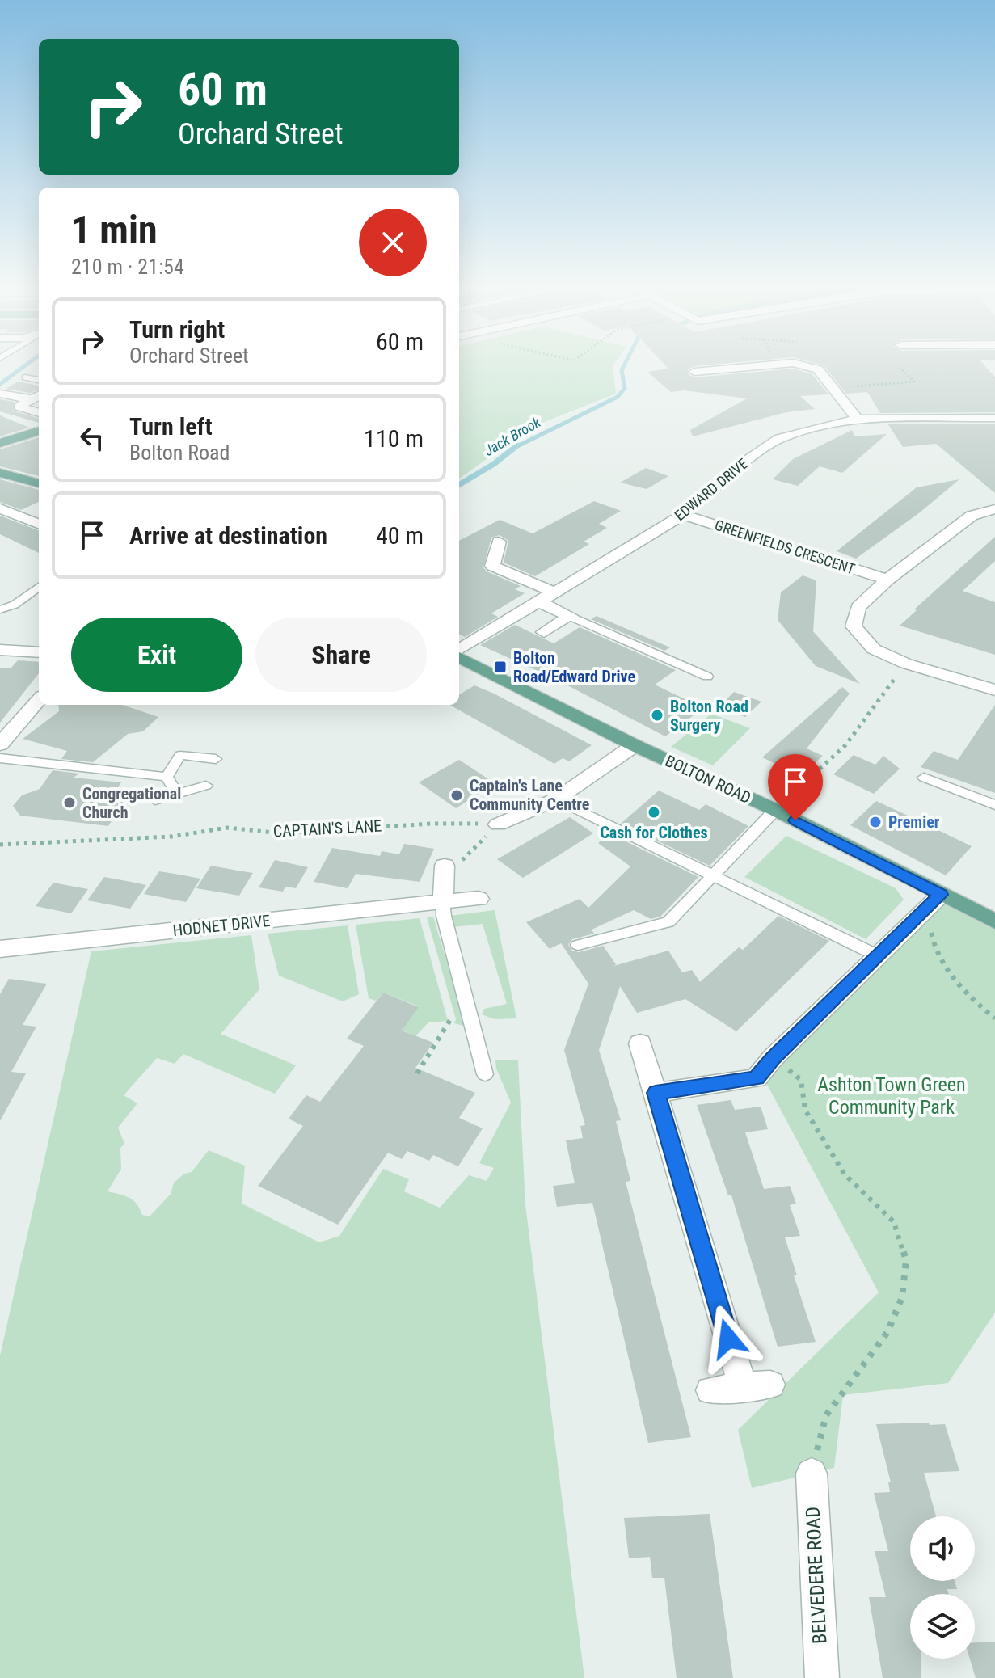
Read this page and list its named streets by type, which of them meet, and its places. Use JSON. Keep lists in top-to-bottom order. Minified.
{"streets":{"main road":["BOLTON ROAD"],"street":["EDWARD DRIVE","GREENFIELDS CRESCENT","HODNET DRIVE","BELVEDERE ROAD"],"path":["CAPTAIN'S LANE"]},"crossings":[["EDWARD DRIVE","GREENFIELDS CRESCENT"]],"water":["Jack Brook"],"parks":["Ashton Town Green Community Park"],"places":{"transit":["Bolton Road/Edward Drive"],"other":["Bolton Road Surgery","Captain's Lane Community Centre","Congregational Church","Cash for Clothes","Premier"]},"page":{"turn":["60 m","Orchard Street"],"heading":["1 min","210 m · 21:54"],"list":[{"name":"Turn right","note":"Orchard Street","value":"60 m"},{"name":"Turn left","note":"Bolton Road","value":"110 m"},{"name":"Arrive at destination","value":"40 m"}],"buttons":["Exit","Share"]}}
